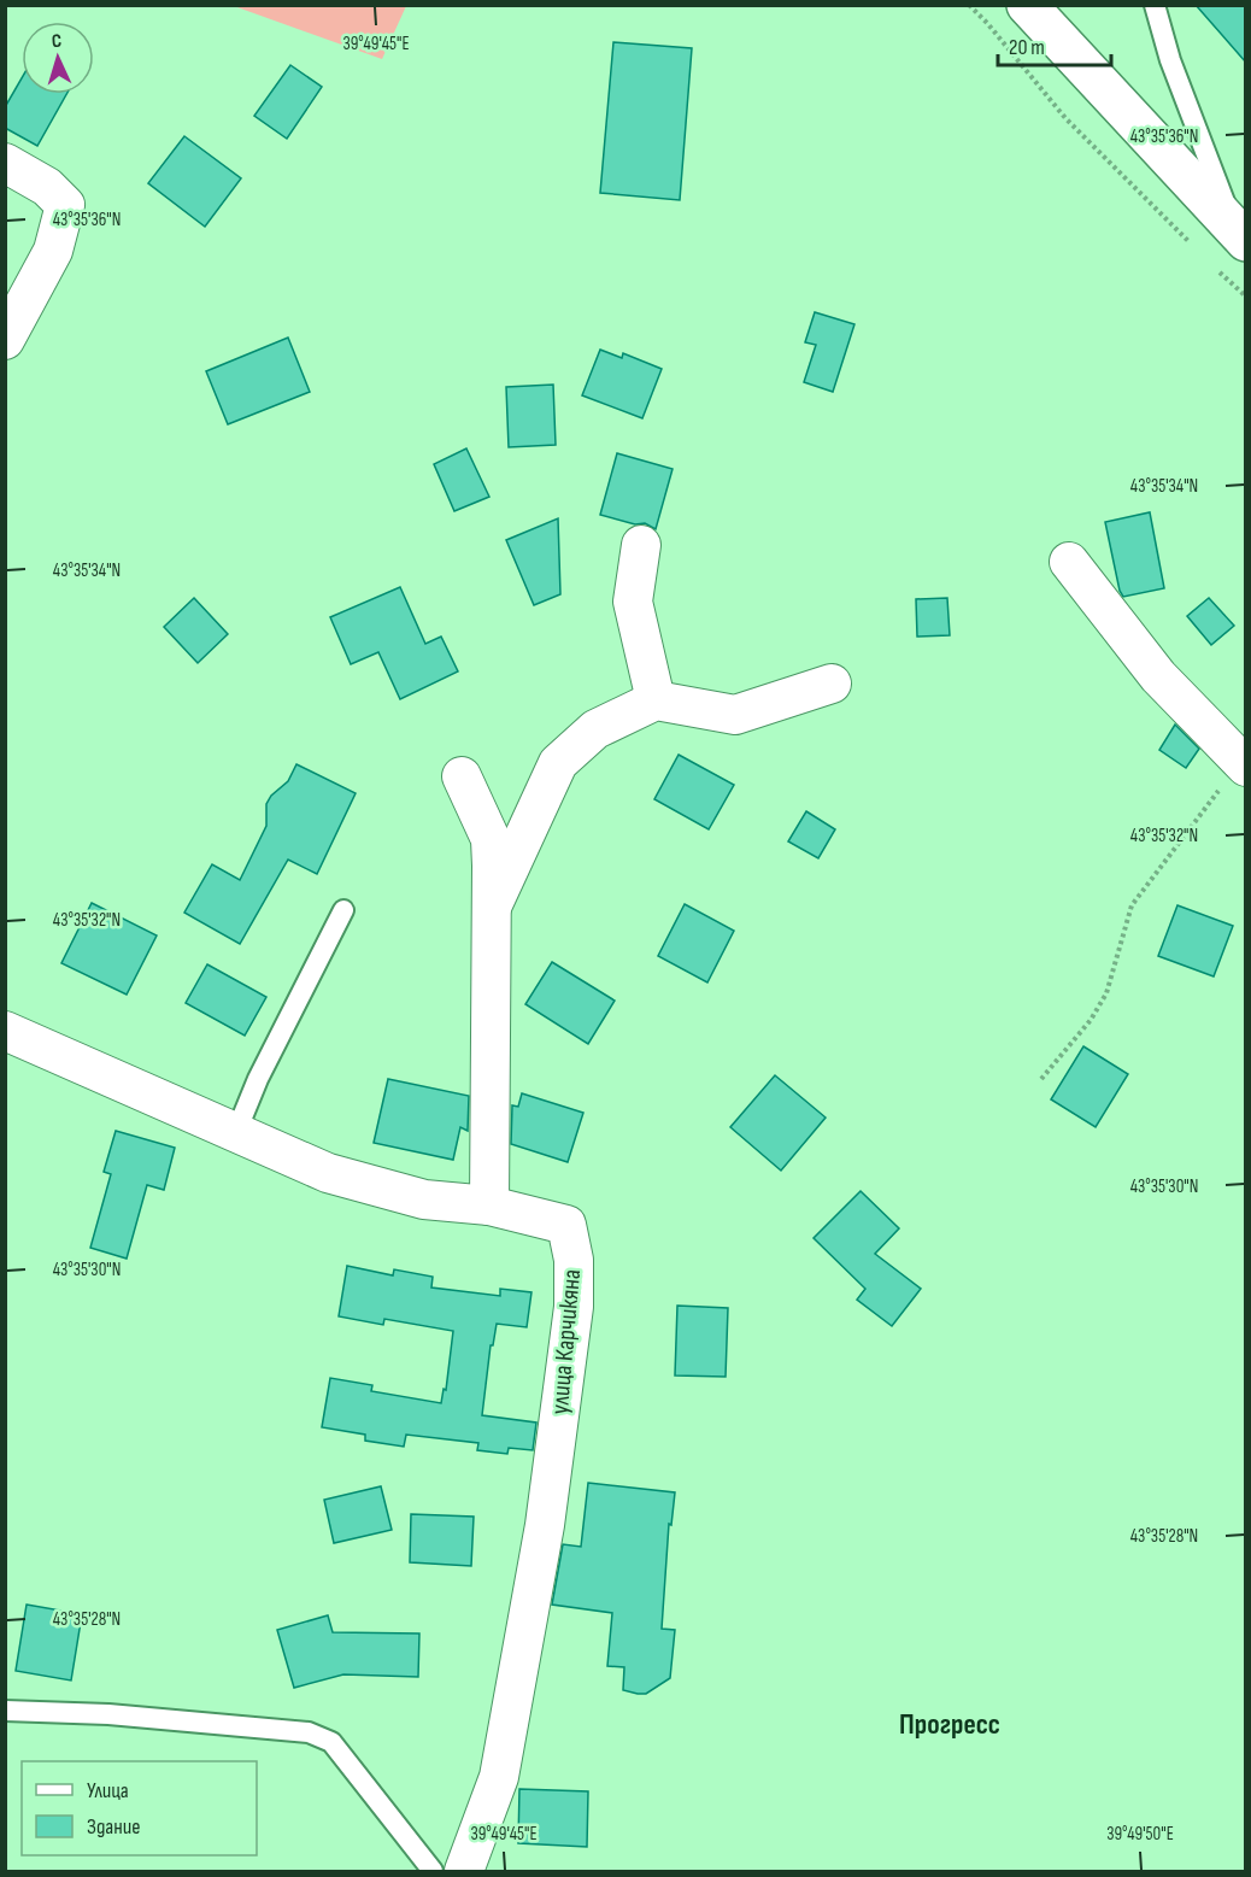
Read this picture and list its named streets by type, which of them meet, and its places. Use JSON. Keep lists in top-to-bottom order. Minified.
{"streets":{"street":["улица Карчикяна"]},"districts":["Прогресс"],"legend":["Улица","Здание"],"scale_bar":"20 m","north":"top","coordinates":["39°49'45\"E","43°35'36\"N","43°35'34\"N","43°35'32\"N","43°35'30\"N","43°35'28\"N","39°49'50\"E"]}
